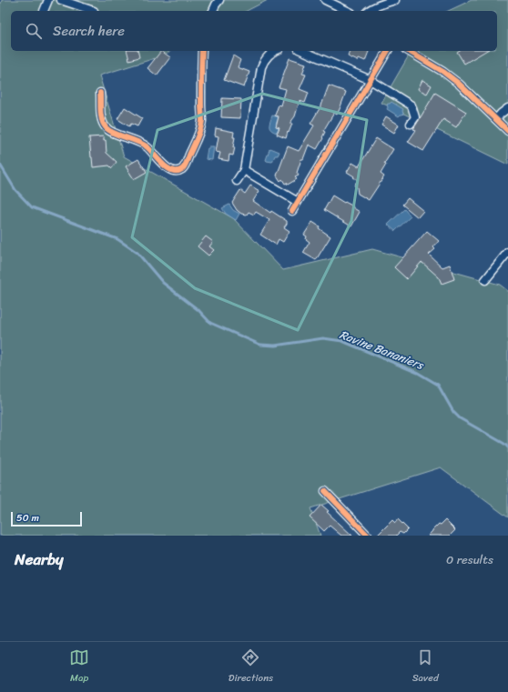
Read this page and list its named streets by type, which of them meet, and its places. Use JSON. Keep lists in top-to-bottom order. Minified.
{"water":["Ravine Bananiers"],"scale_bar":"50 m","page":{"search":"Search here","scale":"50 m","heading":["Nearby","0 results"],"nav":["Map","Directions","Saved"]}}
